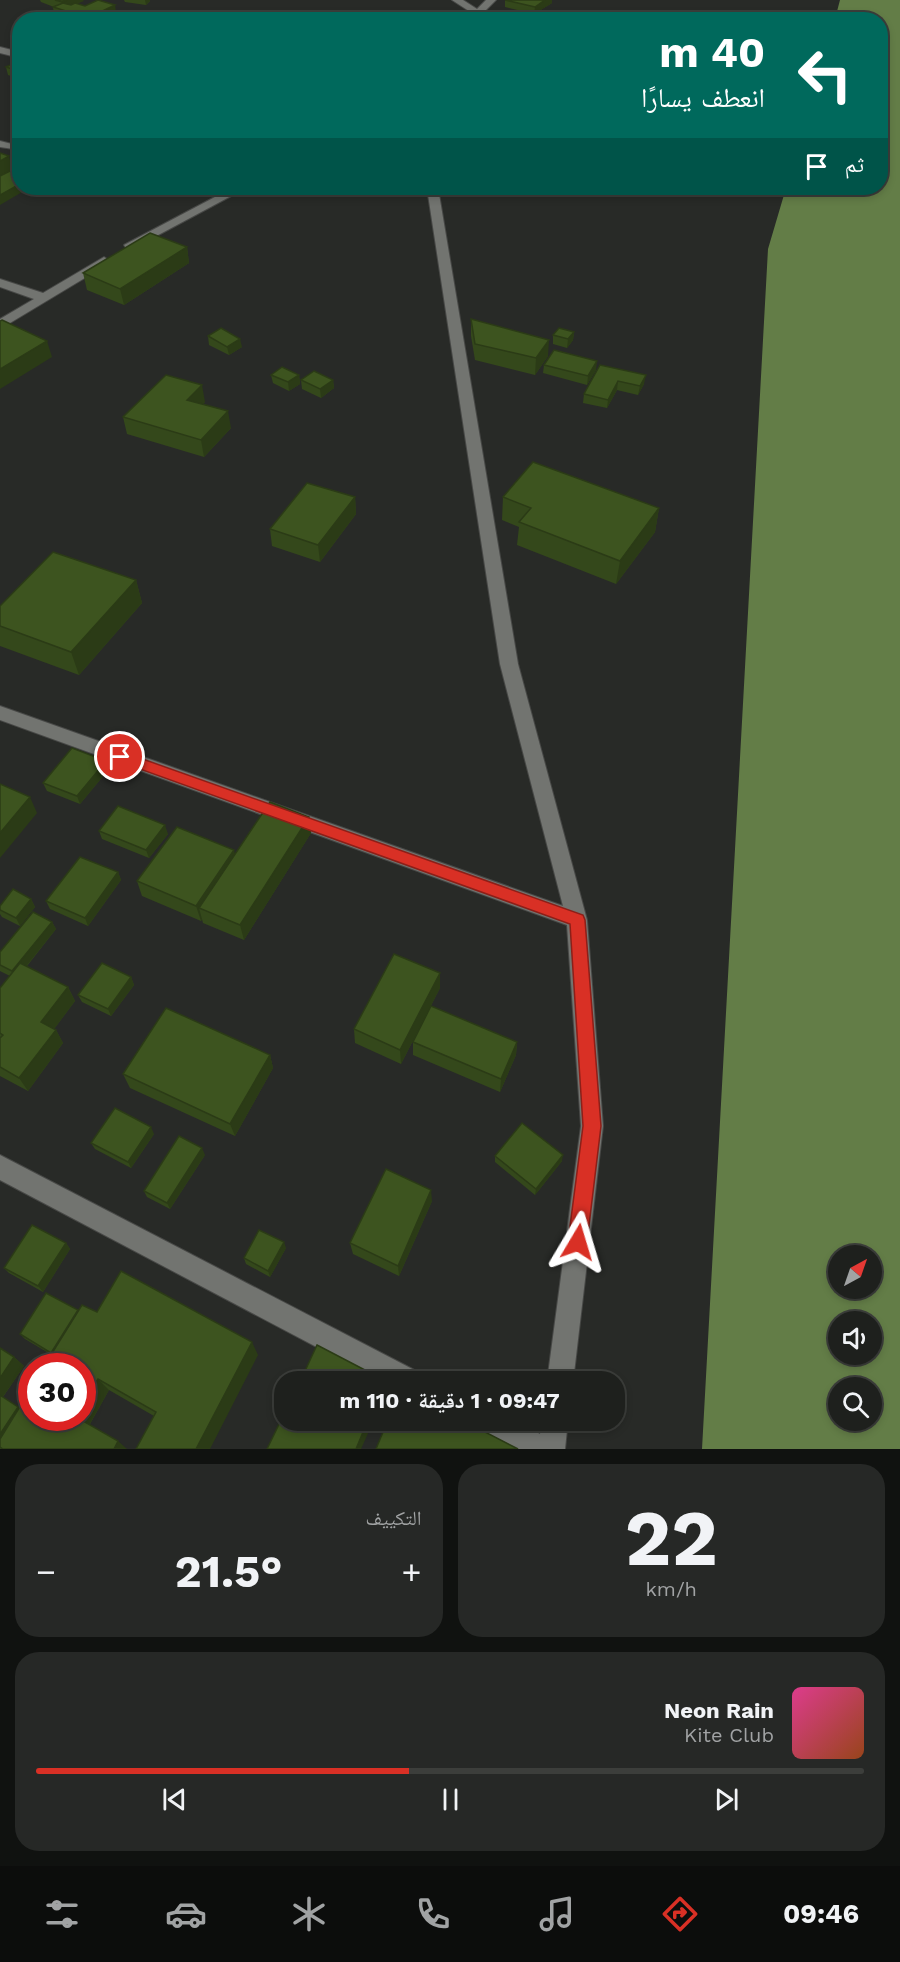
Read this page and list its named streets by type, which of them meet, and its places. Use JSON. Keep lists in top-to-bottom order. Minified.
{"north":"top right","page":{"turn":["40 m","انعطف يسارًا"],"then":"ثم","limit":"30","trip":"09:47 · 1 دقيقة · 110 m","tile":[["22","km/h"],"التكييف"],"heat":["−","21.5°","+"],"song":["Neon Rain","Kite Club"],"tabs":"09:46"}}
